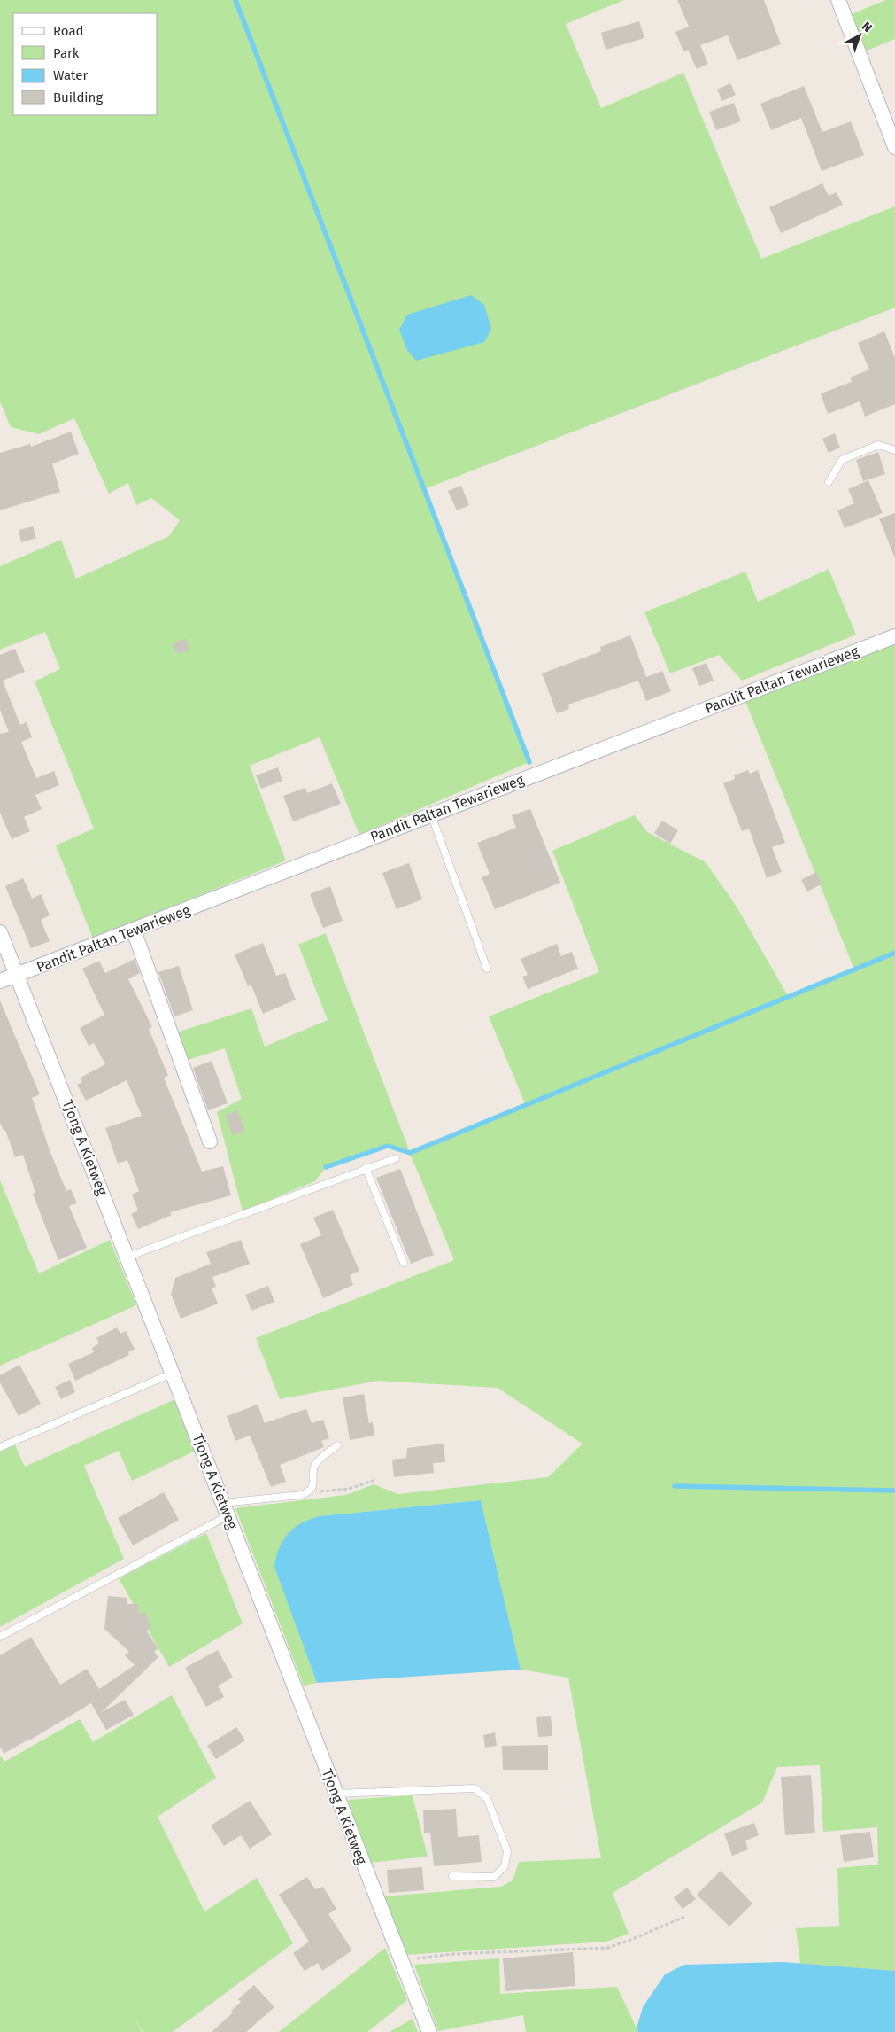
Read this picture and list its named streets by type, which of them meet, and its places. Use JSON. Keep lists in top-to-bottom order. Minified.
{"streets":{"street":["Pandit Paltan Tewarieweg","Tjong A Kietweg"]},"crossings":[["Pandit Paltan Tewarieweg","Tjong A Kietweg"]],"legend":["Road","Park","Water","Building"],"north":"top right"}
